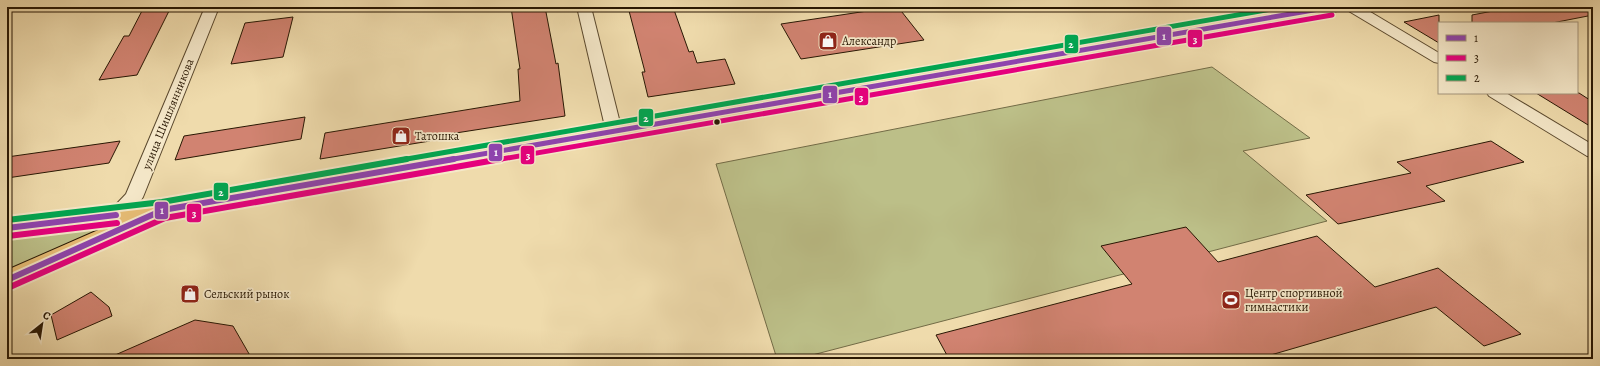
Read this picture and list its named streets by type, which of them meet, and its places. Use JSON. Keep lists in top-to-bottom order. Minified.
{"streets":{"street":["улица Шишлянникова"]},"places":{"shop":["Александр","Татошка","Сельский рынок"],"sports":["Центр спортивной гимнастики"]},"lines":["transit line 1","transit line 2","transit line 3"],"legend":["1","3","2"],"north":"top right"}
